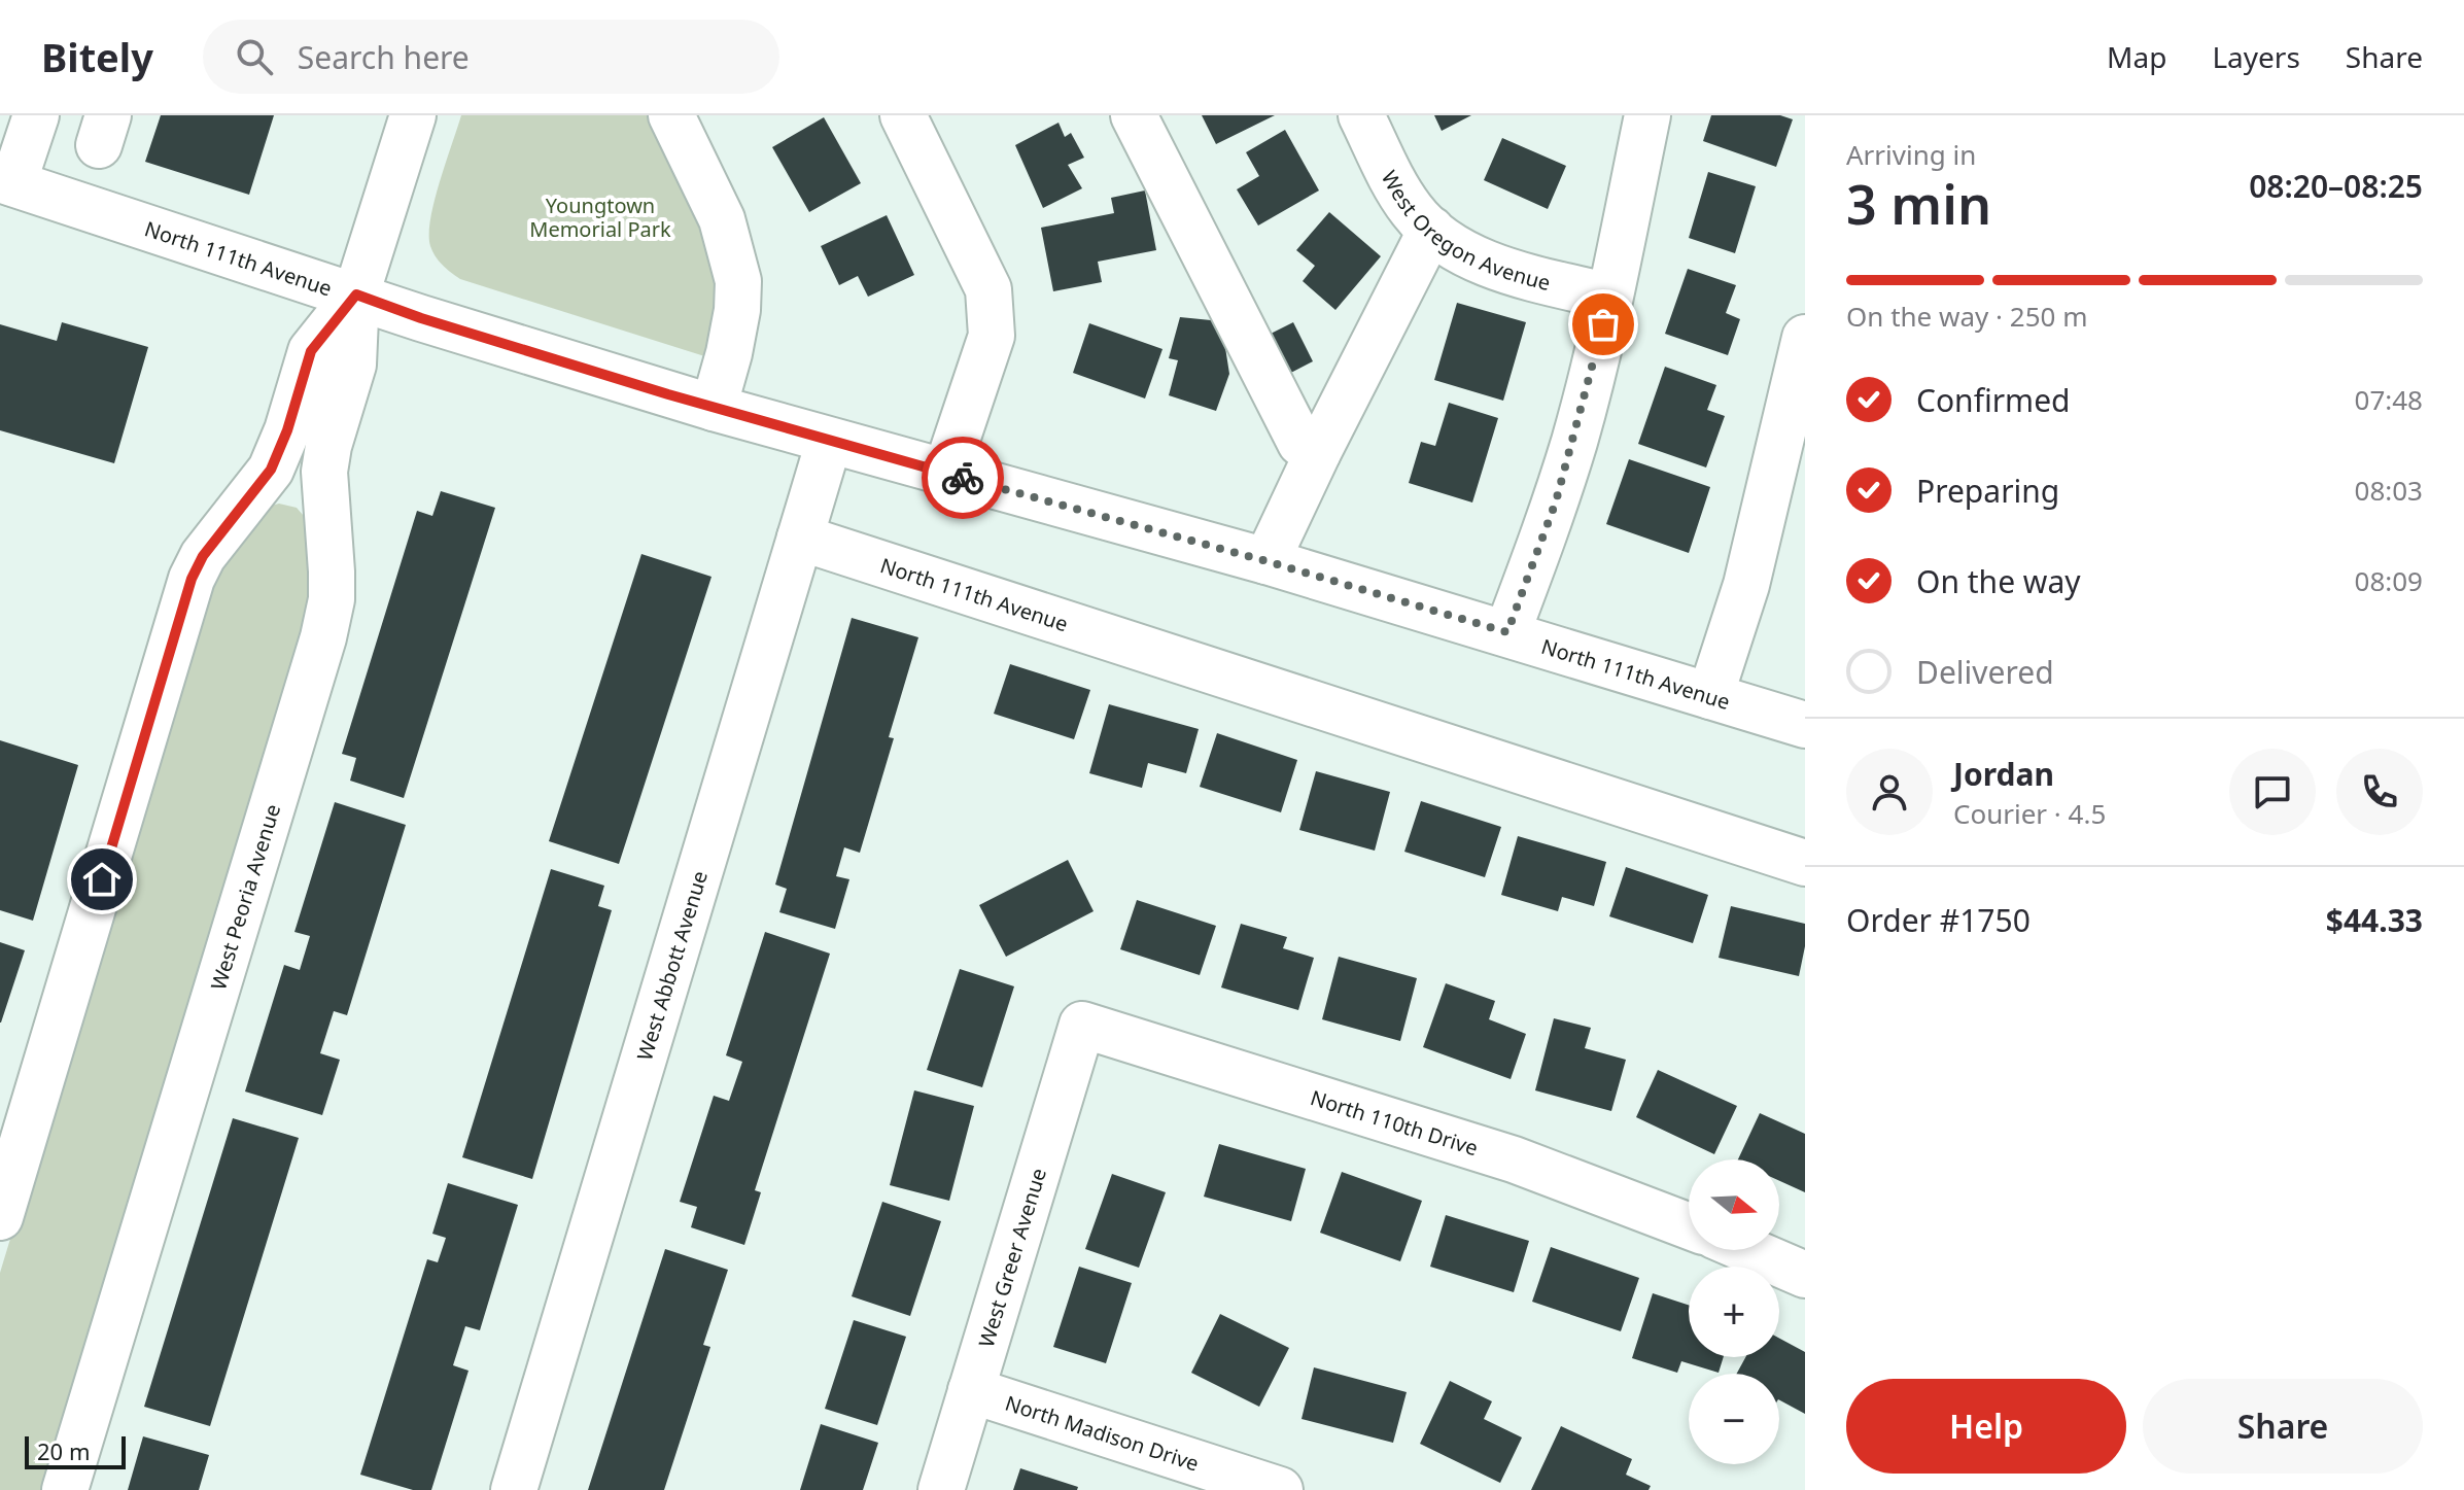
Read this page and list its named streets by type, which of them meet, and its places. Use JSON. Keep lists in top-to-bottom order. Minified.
{"streets":{"street":["West Oregon Avenue","North 111th Avenue","West Peoria Avenue","West Abbott Avenue","North 110th Drive","West Greer Avenue","North Madison Drive"]},"crossings":[["North 111th Avenue","West Peoria Avenue"],["North 111th Avenue","West Abbott Avenue"],["North 110th Drive","West Greer Avenue"],["West Greer Avenue","North Madison Drive"]],"parks":["Youngtown Memorial Park"],"scale_bar":"20 m","north":"right","page":{"header":"Bitely","search":"Search here","nav":["Map","Layers","Share"],"heading":["3 min","Arriving in","08:20–08:25"],"panel":["Jordan","Courier · 4.5","Order #1750","$44.33"],"bar":"On the way · 250 m","list":[["Confirmed","07:48"],["Preparing","08:03"],["On the way","08:09"],"Delivered"],"map_buttons":["+","−"],"buttons":["Help","Share"],"scale":"20 m"}}
